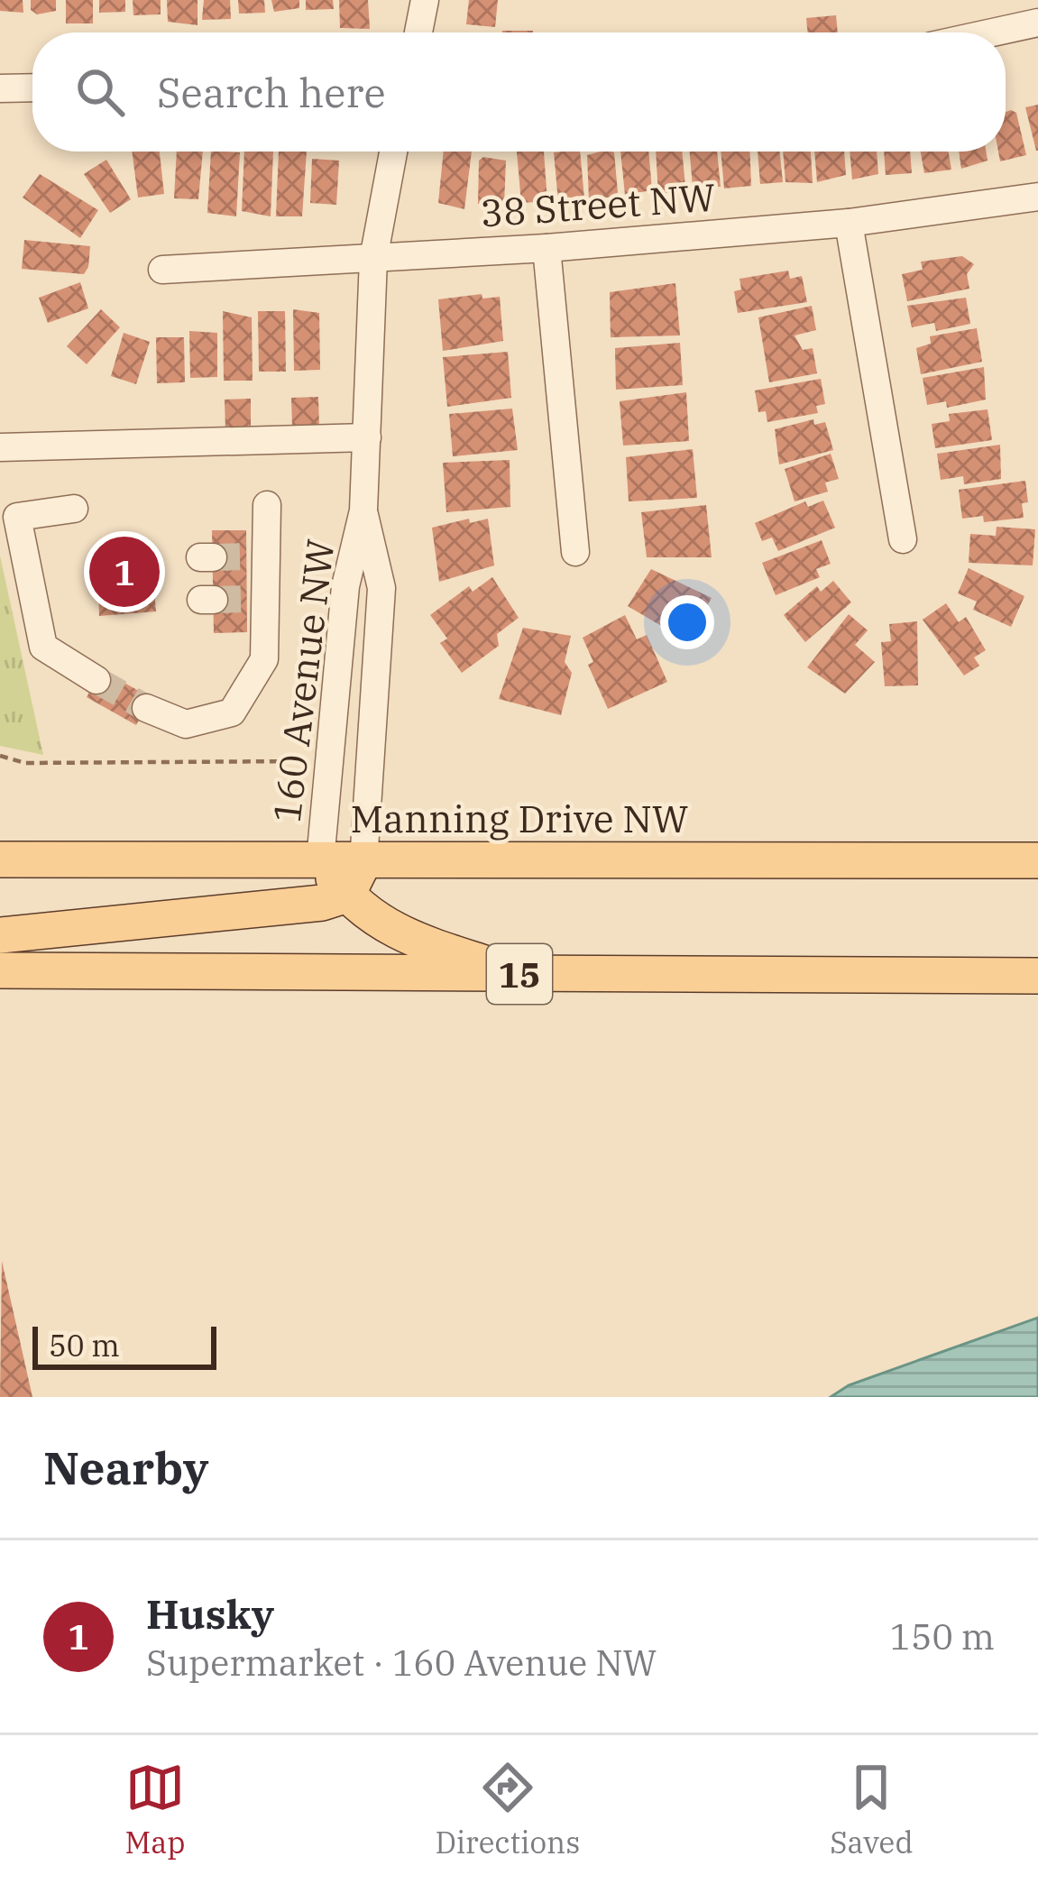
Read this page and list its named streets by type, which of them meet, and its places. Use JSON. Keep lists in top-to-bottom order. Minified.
{"streets":{"main road":["Manning Drive NW","15"],"street":["38 Street NW","160 Avenue NW"]},"crossings":[["38 Street NW","160 Avenue NW"],["160 Avenue NW","Manning Drive NW"]],"scale_bar":"50 m","page":{"search":"Search here","pins":"1","scale":"50 m","heading":"Nearby","list":[{"mark":"1","name":"Husky","note":"Supermarket · 160 Avenue NW","value":"150 m"}],"nav":["Map","Directions","Saved"]}}
